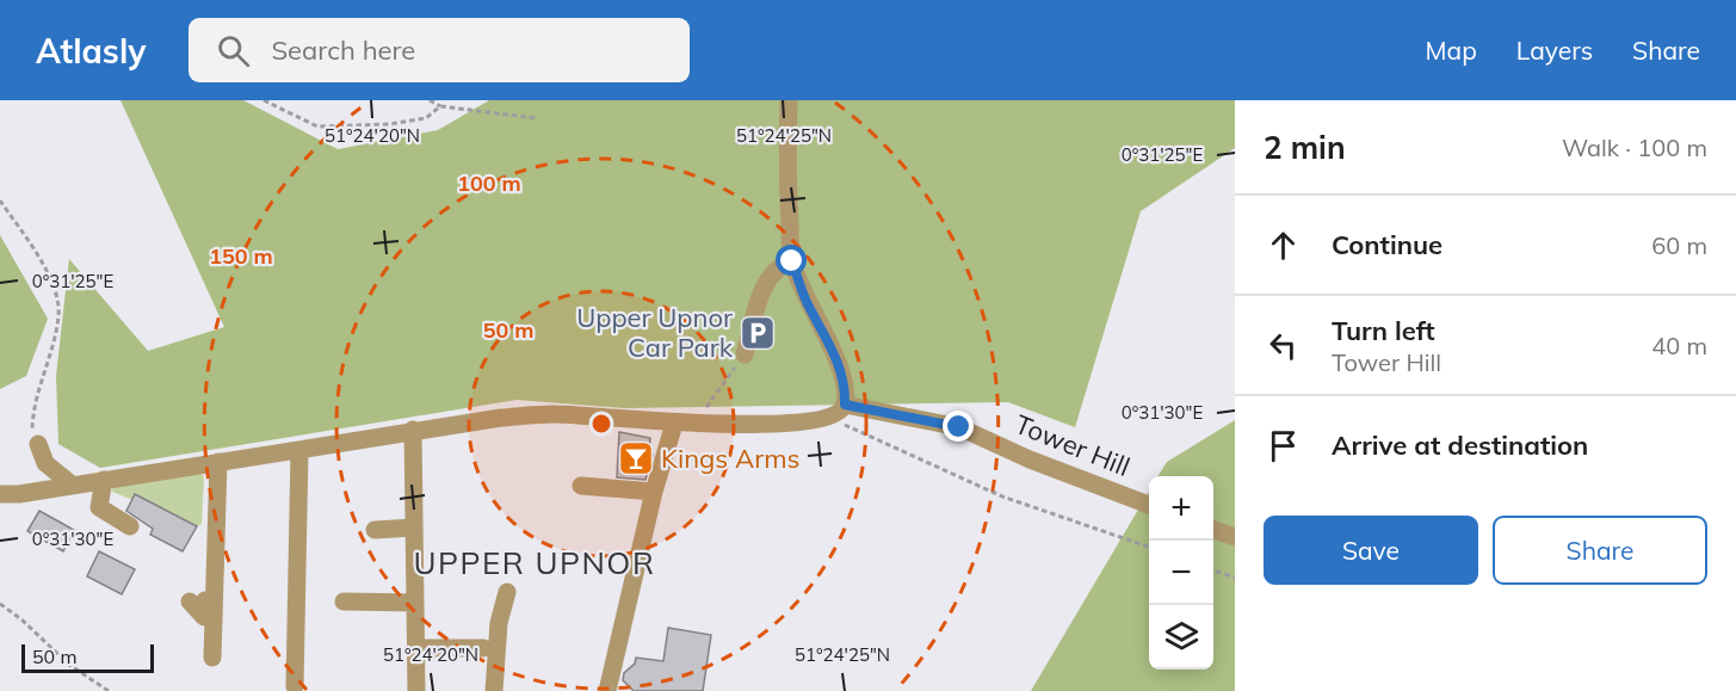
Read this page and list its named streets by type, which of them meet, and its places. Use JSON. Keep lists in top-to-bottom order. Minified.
{"streets":{"street":["Tower Hill"]},"districts":["UPPER UPNOR"],"places":{"parking":["Upper Upnor Car Park"],"bar":["Kings Arms"]},"scale_bar":"50 m","page":{"header":"Atlasly","search":"Search here","nav":["Map","Layers","Share"],"heading":["2 min","Walk · 100 m"],"list":[["Continue","60 m"],["Turn left","Tower Hill","40 m"],"Arrive at destination"],"map_buttons":["+","−"],"buttons":["Save","Share"],"scale":"50 m"},"coordinates":["51°24'20\"N","51°24'25\"N","0°31'25\"E","0°31'30\"E"],"rings":["100 m","150 m","50 m"]}
